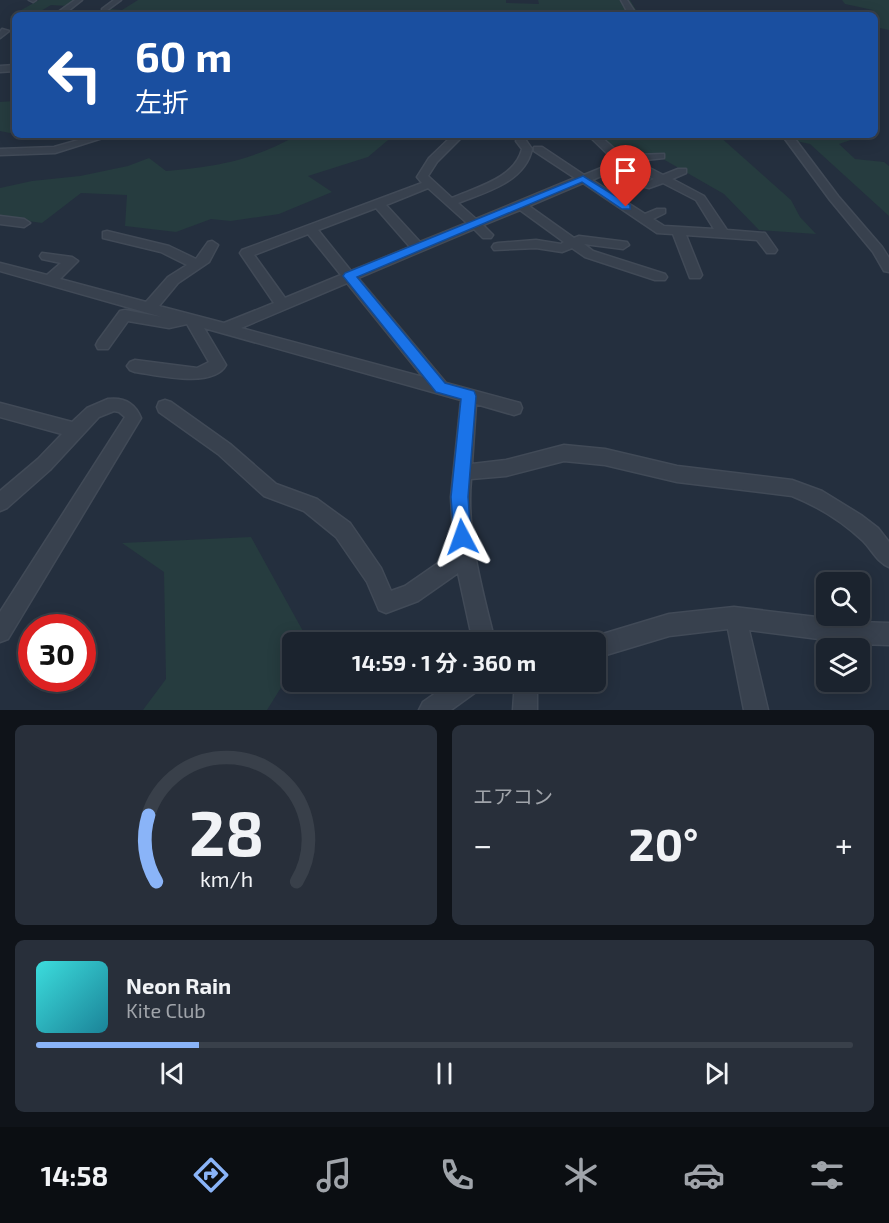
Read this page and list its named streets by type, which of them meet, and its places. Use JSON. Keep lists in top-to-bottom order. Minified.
{"page":{"turn":["60 m","左折"],"limit":"30","trip":"14:59 · 1 分 · 360 m","tile":"エアコン","heat":["−","20°","+"],"song":["Neon Rain","Kite Club"],"tabs":"14:58","gauge":["28","km/h"]}}
